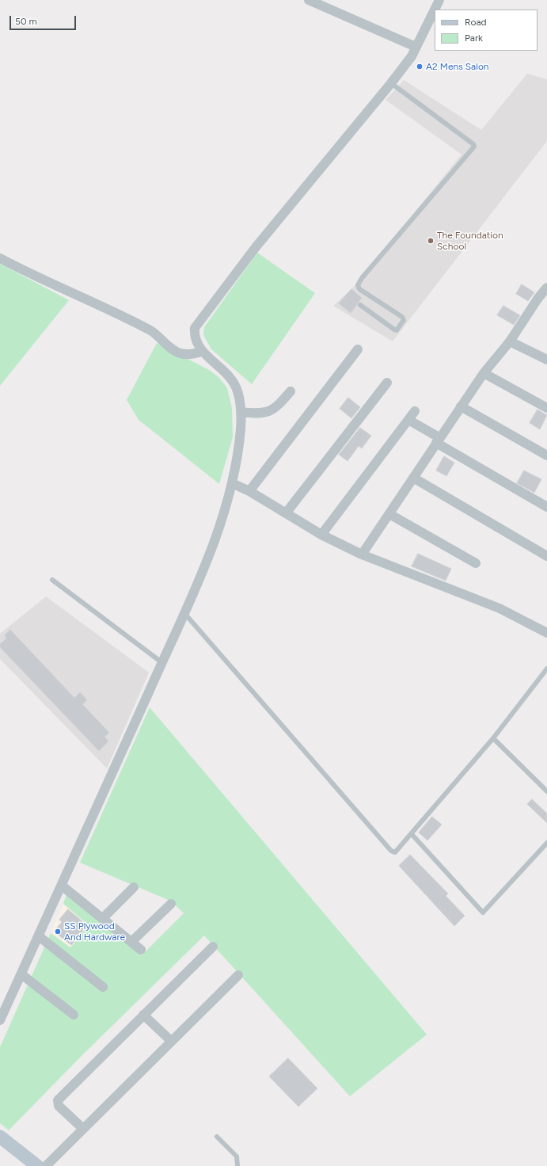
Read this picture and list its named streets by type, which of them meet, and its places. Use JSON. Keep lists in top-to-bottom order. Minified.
{"places":["A2 Mens Salon","The Foundation School","SS Plywood And Hardware"],"legend":["Road","Park"],"scale_bar":"50 m"}
